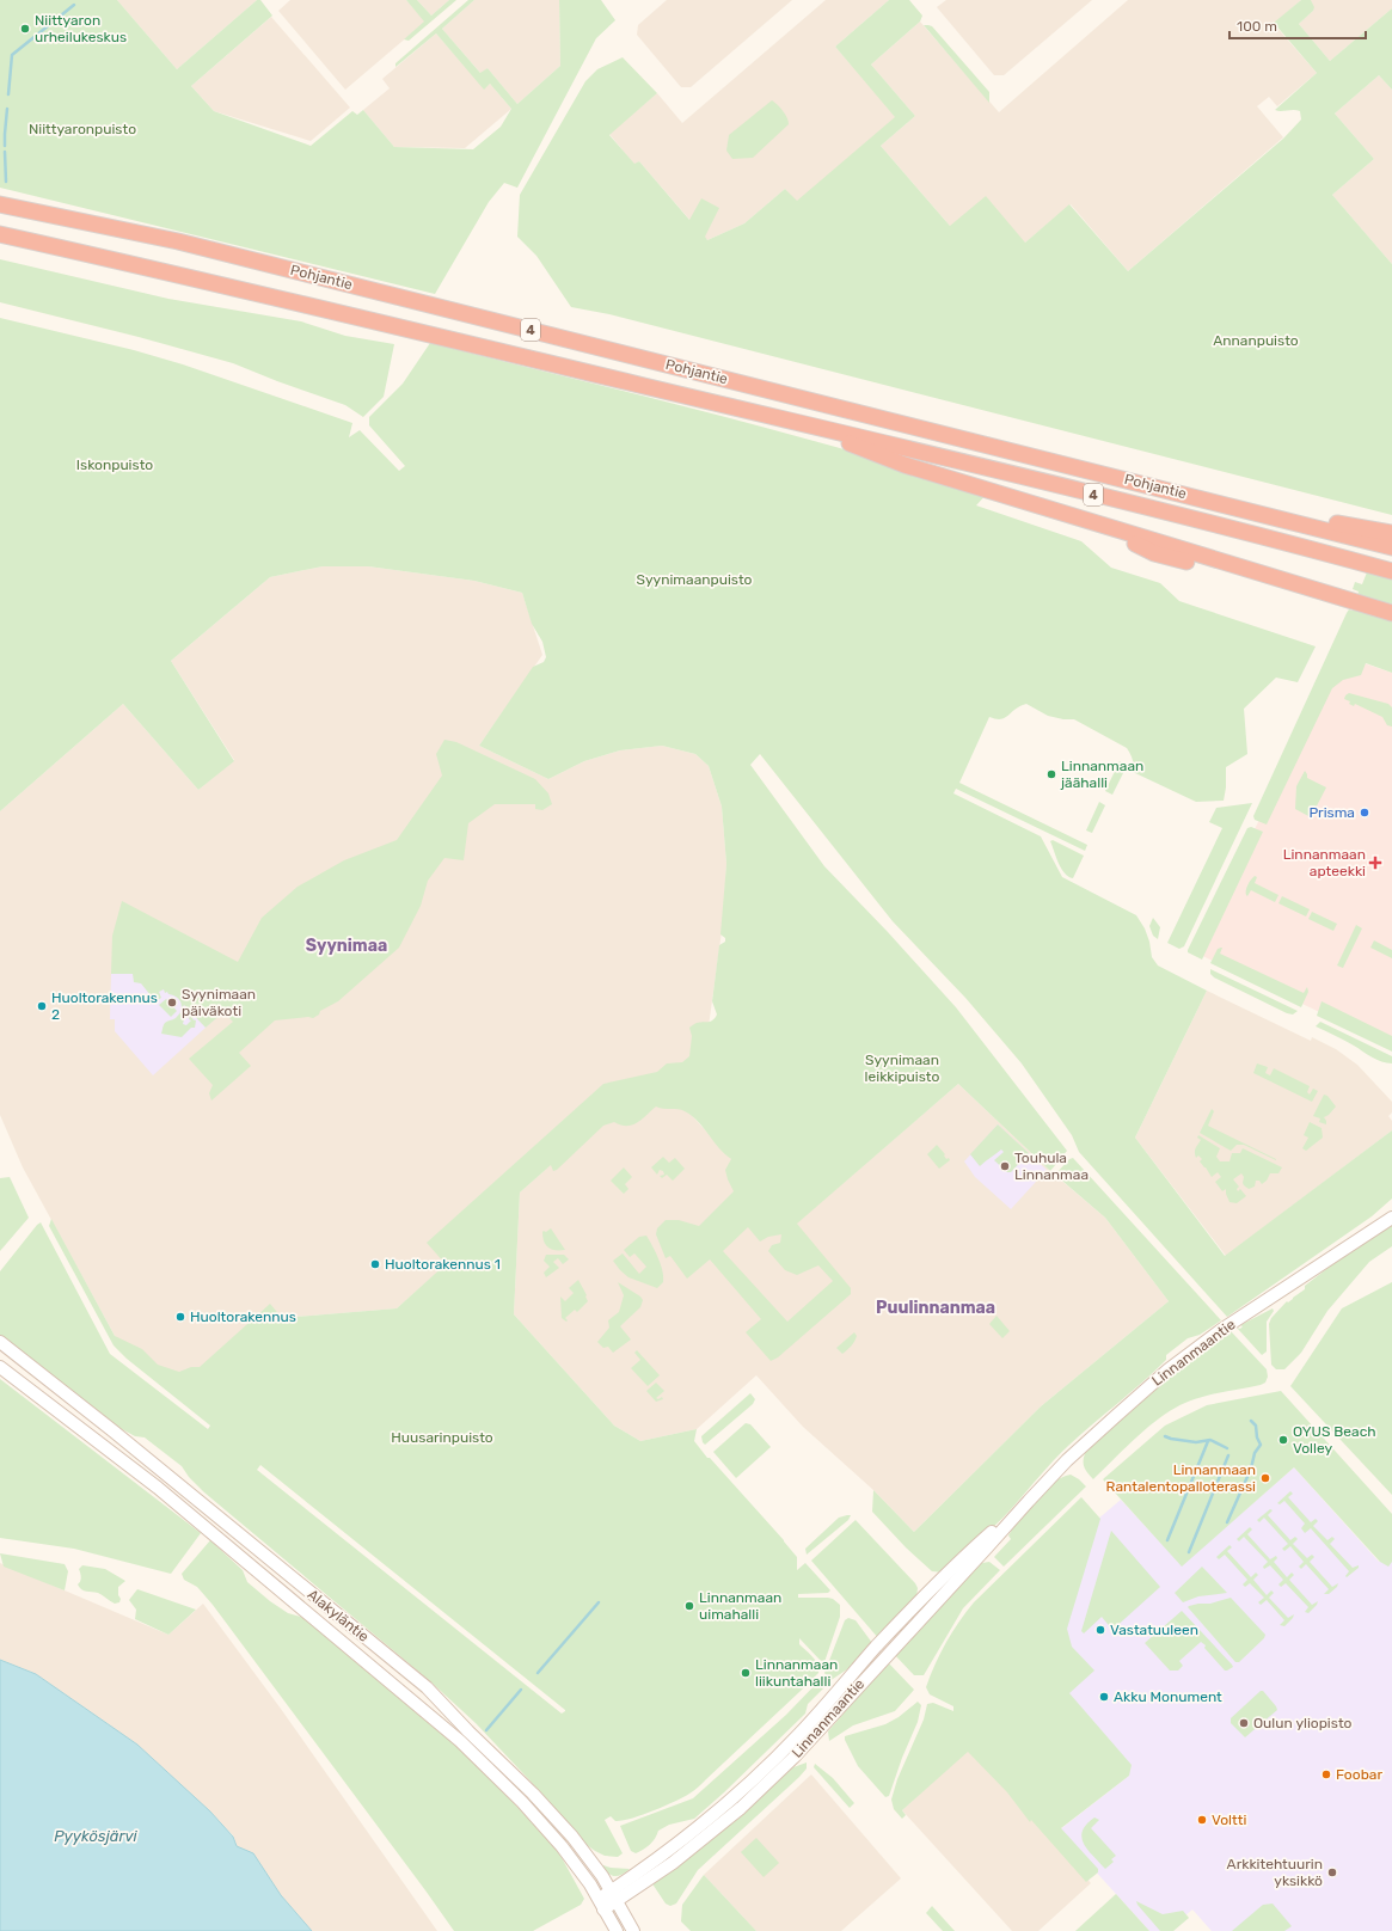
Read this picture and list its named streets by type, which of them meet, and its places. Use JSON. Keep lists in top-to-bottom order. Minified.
{"streets":{"highway":["Pohjantie","4"],"main road":["Linnanmaantie","Alakyläntie"]},"crossings":[["Linnanmaantie","Alakyläntie"]],"districts":["Syynimaa","Puulinnanmaa"],"water":["Pyykösjärvi"],"parks":["Niittyaronpuisto","Annanpuisto","Iskonpuisto","Syynimaanpuisto","Syynimaan leikkipuisto","Huusarinpuisto"],"places":{"other":["Niittyaron urheilukeskus","Linnanmaan jäähalli","Prisma","Syynimaan päiväkoti","Huoltorakennus 2","Touhula Linnanmaa","Huoltorakennus 1","Huoltorakennus","OYUS Beach Volley","Linnanmaan Rantalentopalloterassi","Linnanmaan uimahalli","Vastatuuleen","Linnanmaan liikuntahalli","Akku Monument","Oulun yliopisto","Foobar","Voltti","Arkkitehtuurin yksikkö"],"health":["Linnanmaan apteekki"]},"scale_bar":"100 m"}
